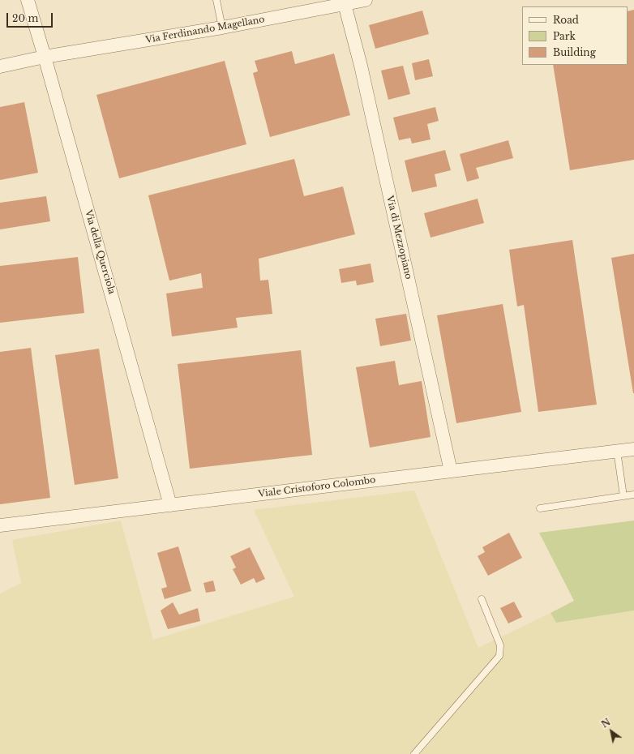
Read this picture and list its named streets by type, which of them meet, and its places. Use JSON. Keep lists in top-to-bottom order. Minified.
{"streets":{"street":["Via Ferdinando Magellano","Via di Mezzopiano","Via della Querciola","Viale Cristoforo Colombo"]},"crossings":[["Via Ferdinando Magellano","Via di Mezzopiano"],["Via Ferdinando Magellano","Via della Querciola"],["Via di Mezzopiano","Viale Cristoforo Colombo"],["Via della Querciola","Viale Cristoforo Colombo"]],"legend":["Road","Park","Building"],"scale_bar":"20 m","north":"top left"}
